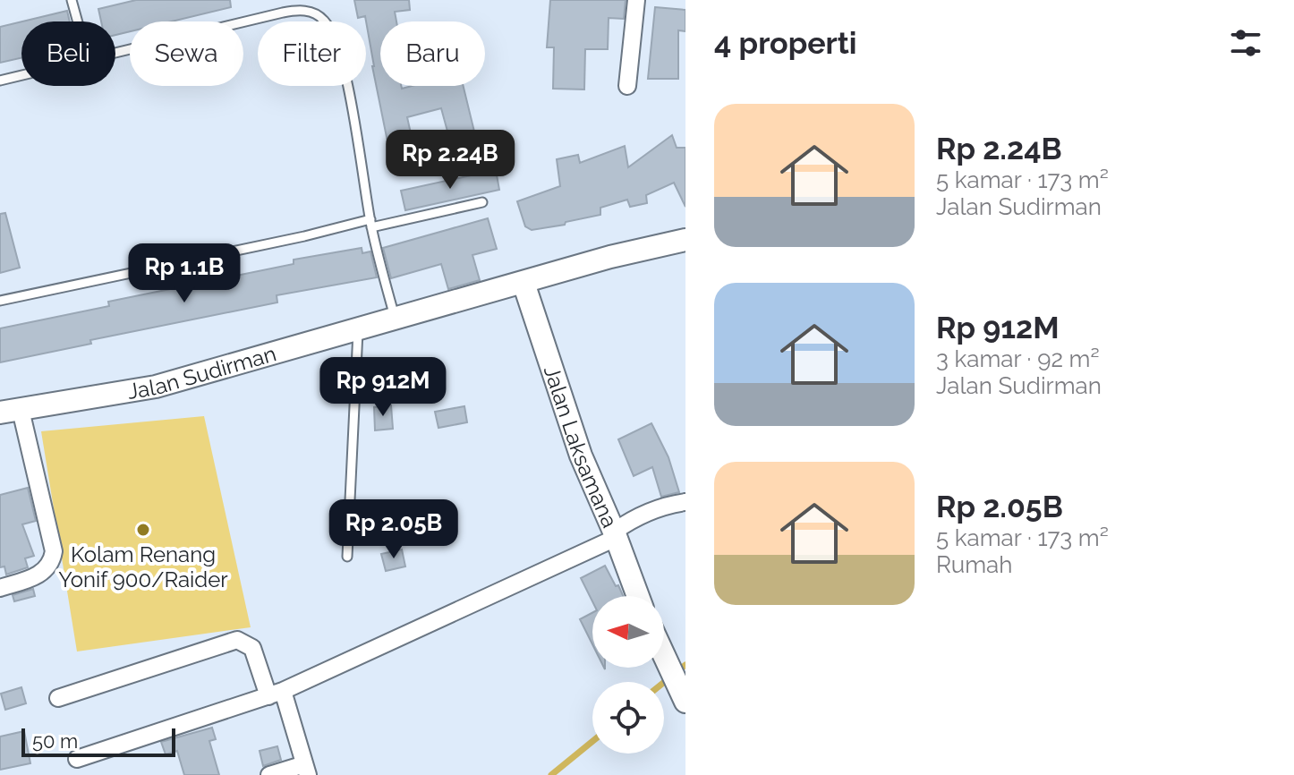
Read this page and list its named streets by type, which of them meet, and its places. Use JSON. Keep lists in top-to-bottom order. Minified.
{"streets":{"main road":["Jalan Sudirman","Jalan Laksamana"]},"crossings":[["Jalan Sudirman","Jalan Laksamana"]],"places":["Kolam Renang Yonif 900/Raider"],"scale_bar":"50 m","north":"left","page":{"heading":"4 properti","chip":["Beli","Sewa","Filter","Baru"],"list":[{"name":"Rp 2.24B","note":"5 kamar · 173 m² · Jalan Sudirman"},{"name":"Rp 912M","note":"3 kamar · 92 m² · Jalan Sudirman"},{"name":"Rp 2.05B","note":"5 kamar · 173 m² · Rumah"}],"price":["Rp 2.24B","Rp 1.1B","Rp 912M","Rp 2.05B"],"scale":"50 m"}}
